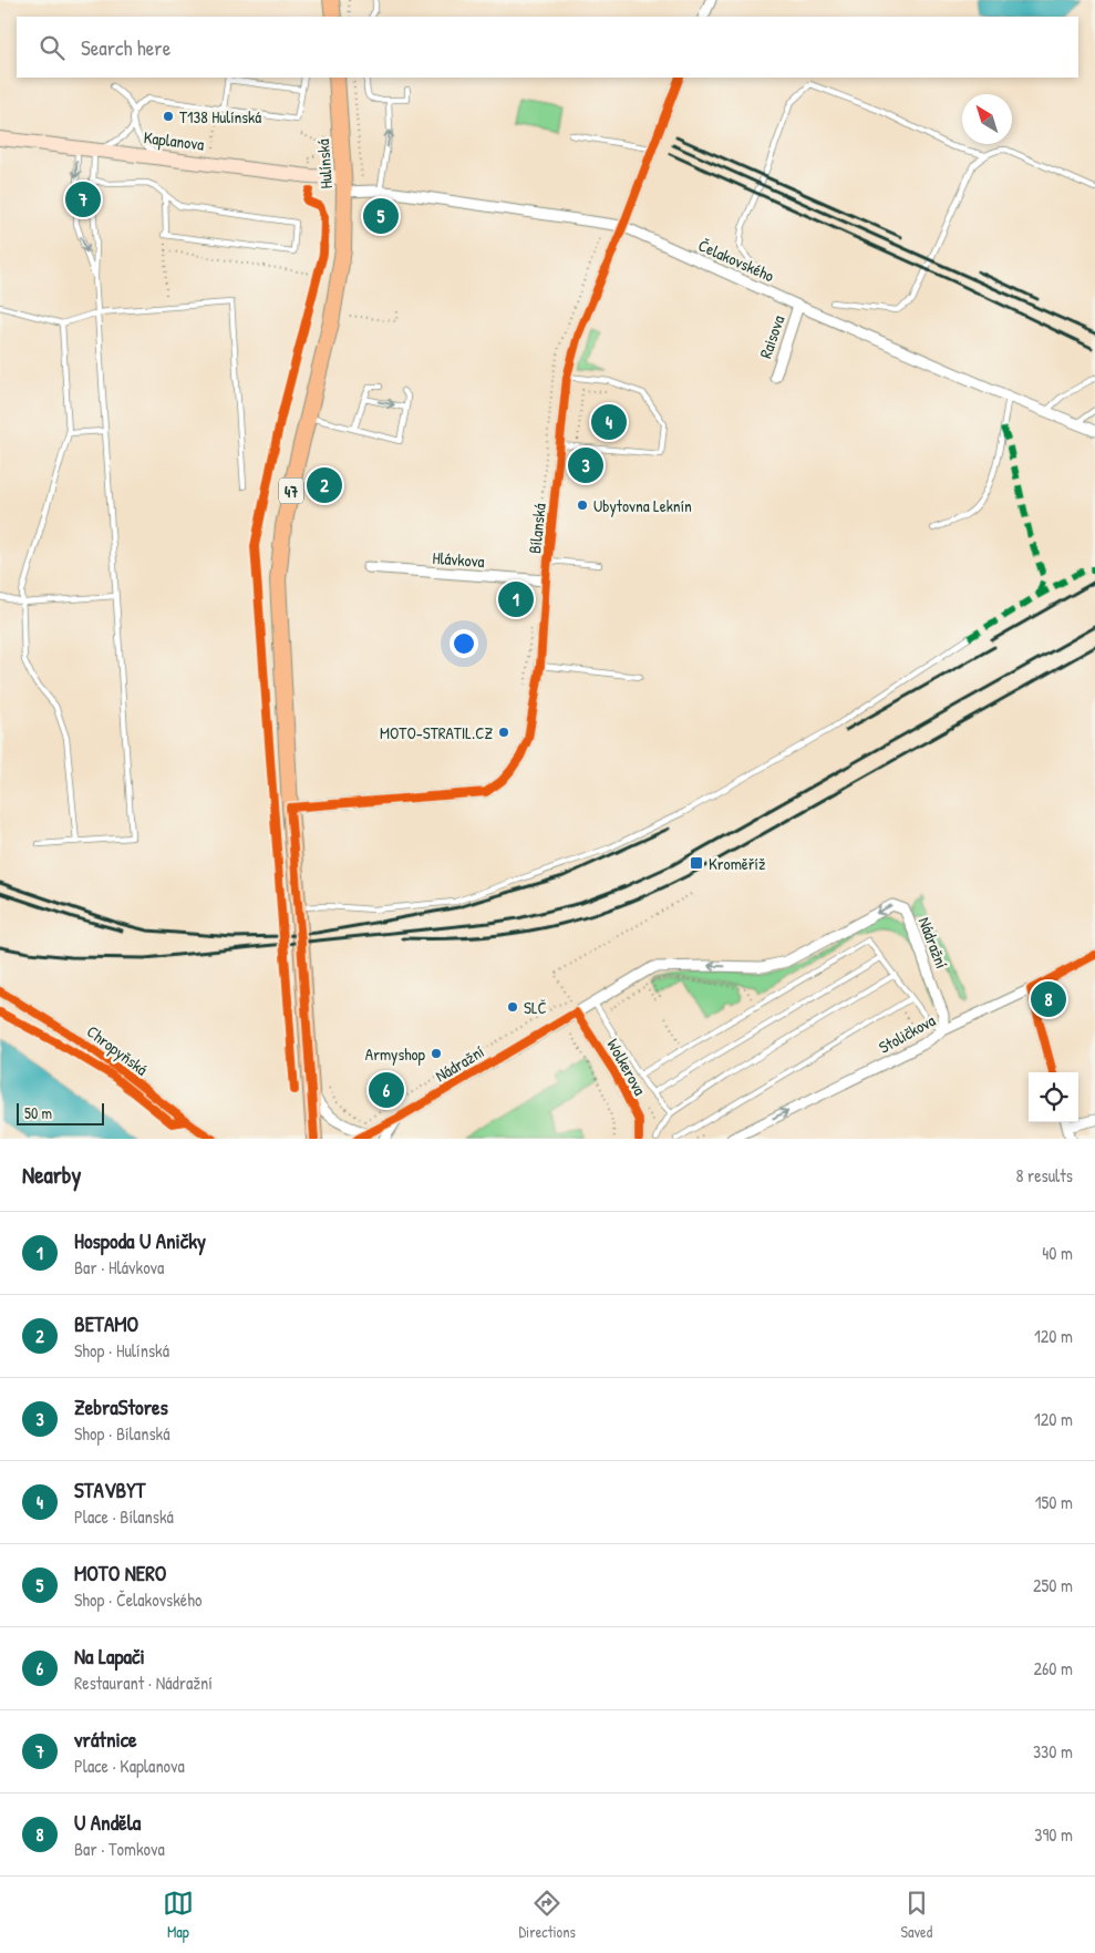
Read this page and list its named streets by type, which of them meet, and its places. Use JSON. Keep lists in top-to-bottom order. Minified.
{"streets":{"main road":["Kaplanova","Hulínská","47"],"street":["Čelakovského","Raisova","Bílanská","Hlávkova","Nádražní","Stoličkova","Chropyňská","Wolkerova"]},"crossings":[["Kaplanova","Hulínská"],["Kaplanova","Čelakovského"],["Hulínská","Čelakovského"],["Hulínská","Bílanská"],["Čelakovského","Raisova"],["Čelakovského","Bílanská"],["Bílanská","Hlávkova"],["Nádražní","Stoličkova"],["Nádražní","Wolkerova"]],"one_way":["Stoličkova"],"places":{"other":["T138 Hulínská","Ubytovna Leknín","MOTO-STRATIL.CZ","SLČ","Armyshop"],"transit":["Kroměříž"]},"scale_bar":"50 m","north":"top left","page":{"search":"Search here","pins":["7","5","4","3","2","1","8","6"],"scale":"50 m","heading":["Nearby","8 results"],"list":[{"mark":"1","name":"Hospoda U Aničky","note":"Bar · Hlávkova","value":"40 m"},{"mark":"2","name":"BETAMO","note":"Shop · Hulínská","value":"120 m"},{"mark":"3","name":"ZebraStores","note":"Shop · Bílanská","value":"120 m"},{"mark":"4","name":"STAVBYT","note":"Place · Bílanská","value":"150 m"},{"mark":"5","name":"MOTO NERO","note":"Shop · Čelakovského","value":"250 m"},{"mark":"6","name":"Na Lapači","note":"Restaurant · Nádražní","value":"260 m"},{"mark":"7","name":"vrátnice","note":"Place · Kaplanova","value":"330 m"},{"mark":"8","name":"U Anděla","note":"Bar · Tomkova","value":"390 m"}],"nav":["Map","Directions","Saved"]}}
